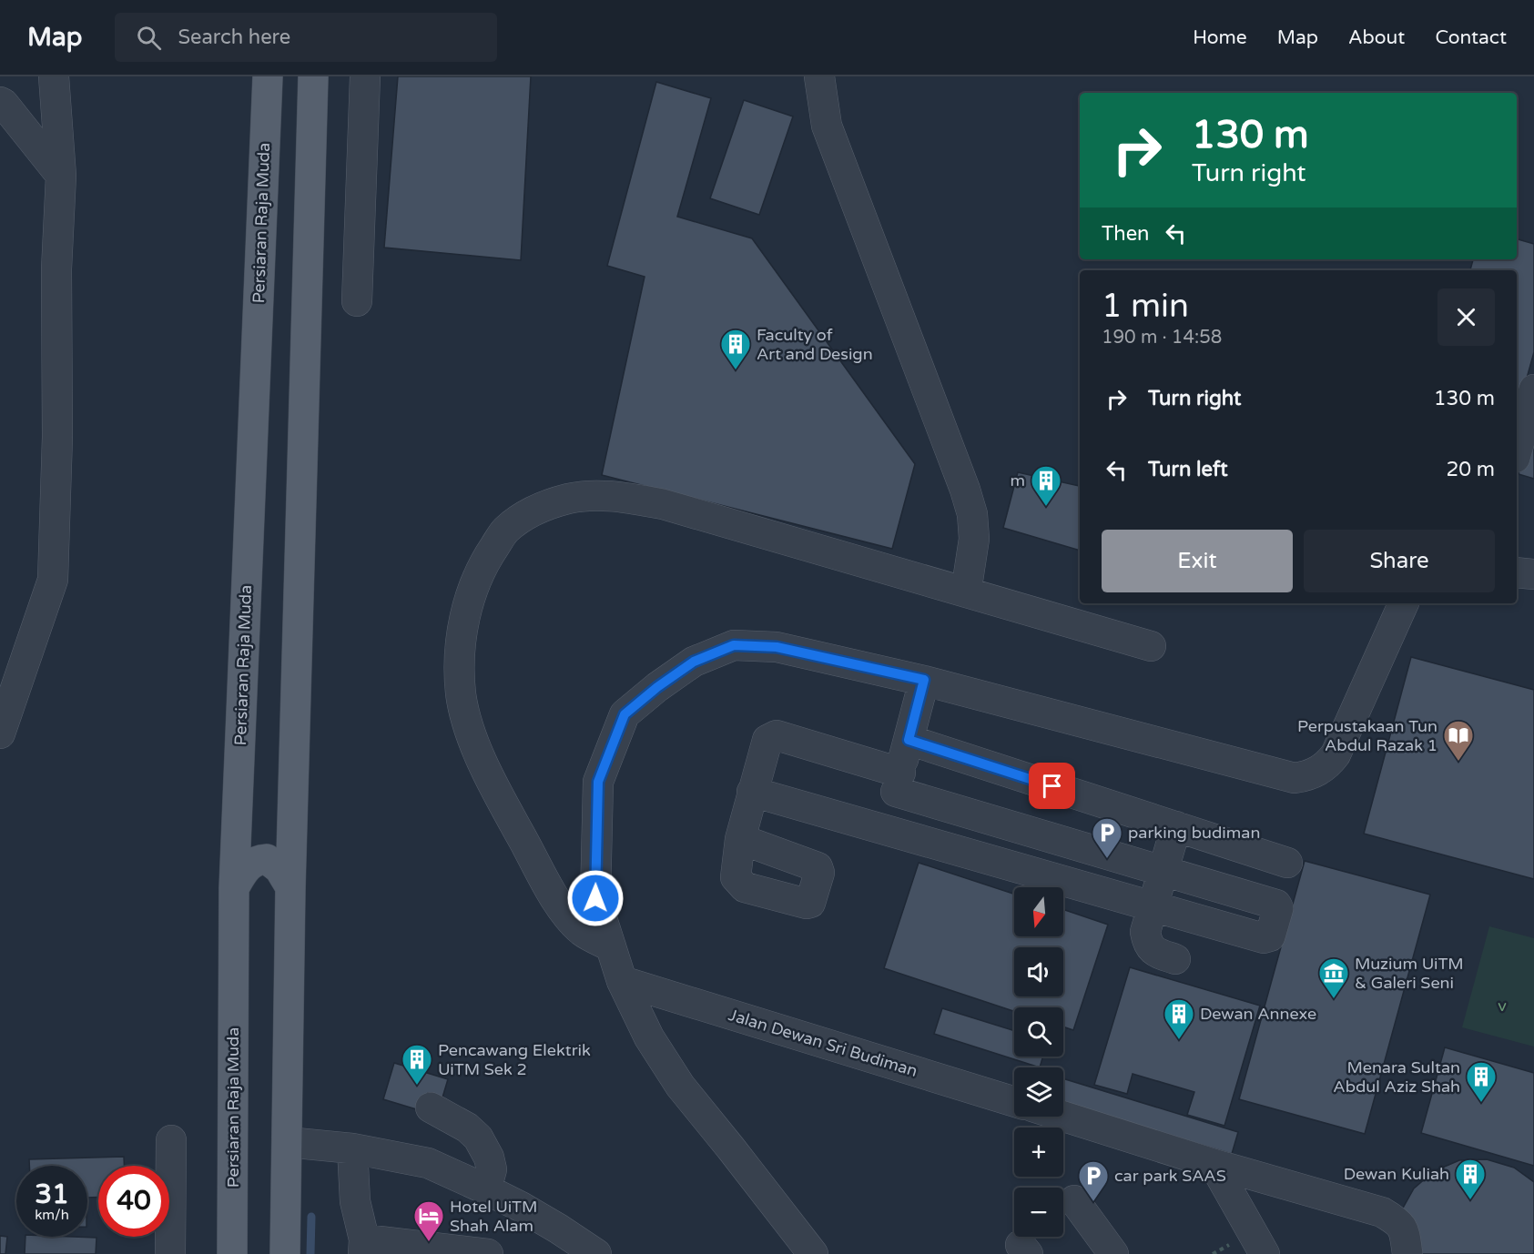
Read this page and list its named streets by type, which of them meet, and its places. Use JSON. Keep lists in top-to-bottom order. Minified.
{"streets":{"main road":["Persiaran Raja Muda"],"street":["Jalan Dewan Sri Budiman"]},"parks":["v"],"places":{"building":["Faculty of Art and Design","m","Dewan Annexe","Pencawang Elektrik UiTM Sek 2","Menara Sultan Abdul Aziz Shah","Dewan Kuliah"],"library":["Perpustakaan Tun Abdul Razak 1"],"parking":["parking budiman","car park SAAS"],"museum":["Muzium UiTM & Galeri Seni"],"hotel":["Hotel UiTM Shah Alam"]},"north":"bottom","page":{"header":"Map","search":"Search here","nav":["Home","Map","About","Contact"],"turn":["130 m","Turn right"],"then":"Then","heading":["1 min","190 m · 14:58"],"list":[{"name":"Turn right","value":"130 m"},{"name":"Turn left","value":"20 m"}],"buttons":["Exit","Share"],"map_buttons":["+","−"],"speed":"31 km/h","limit":"40"}}
